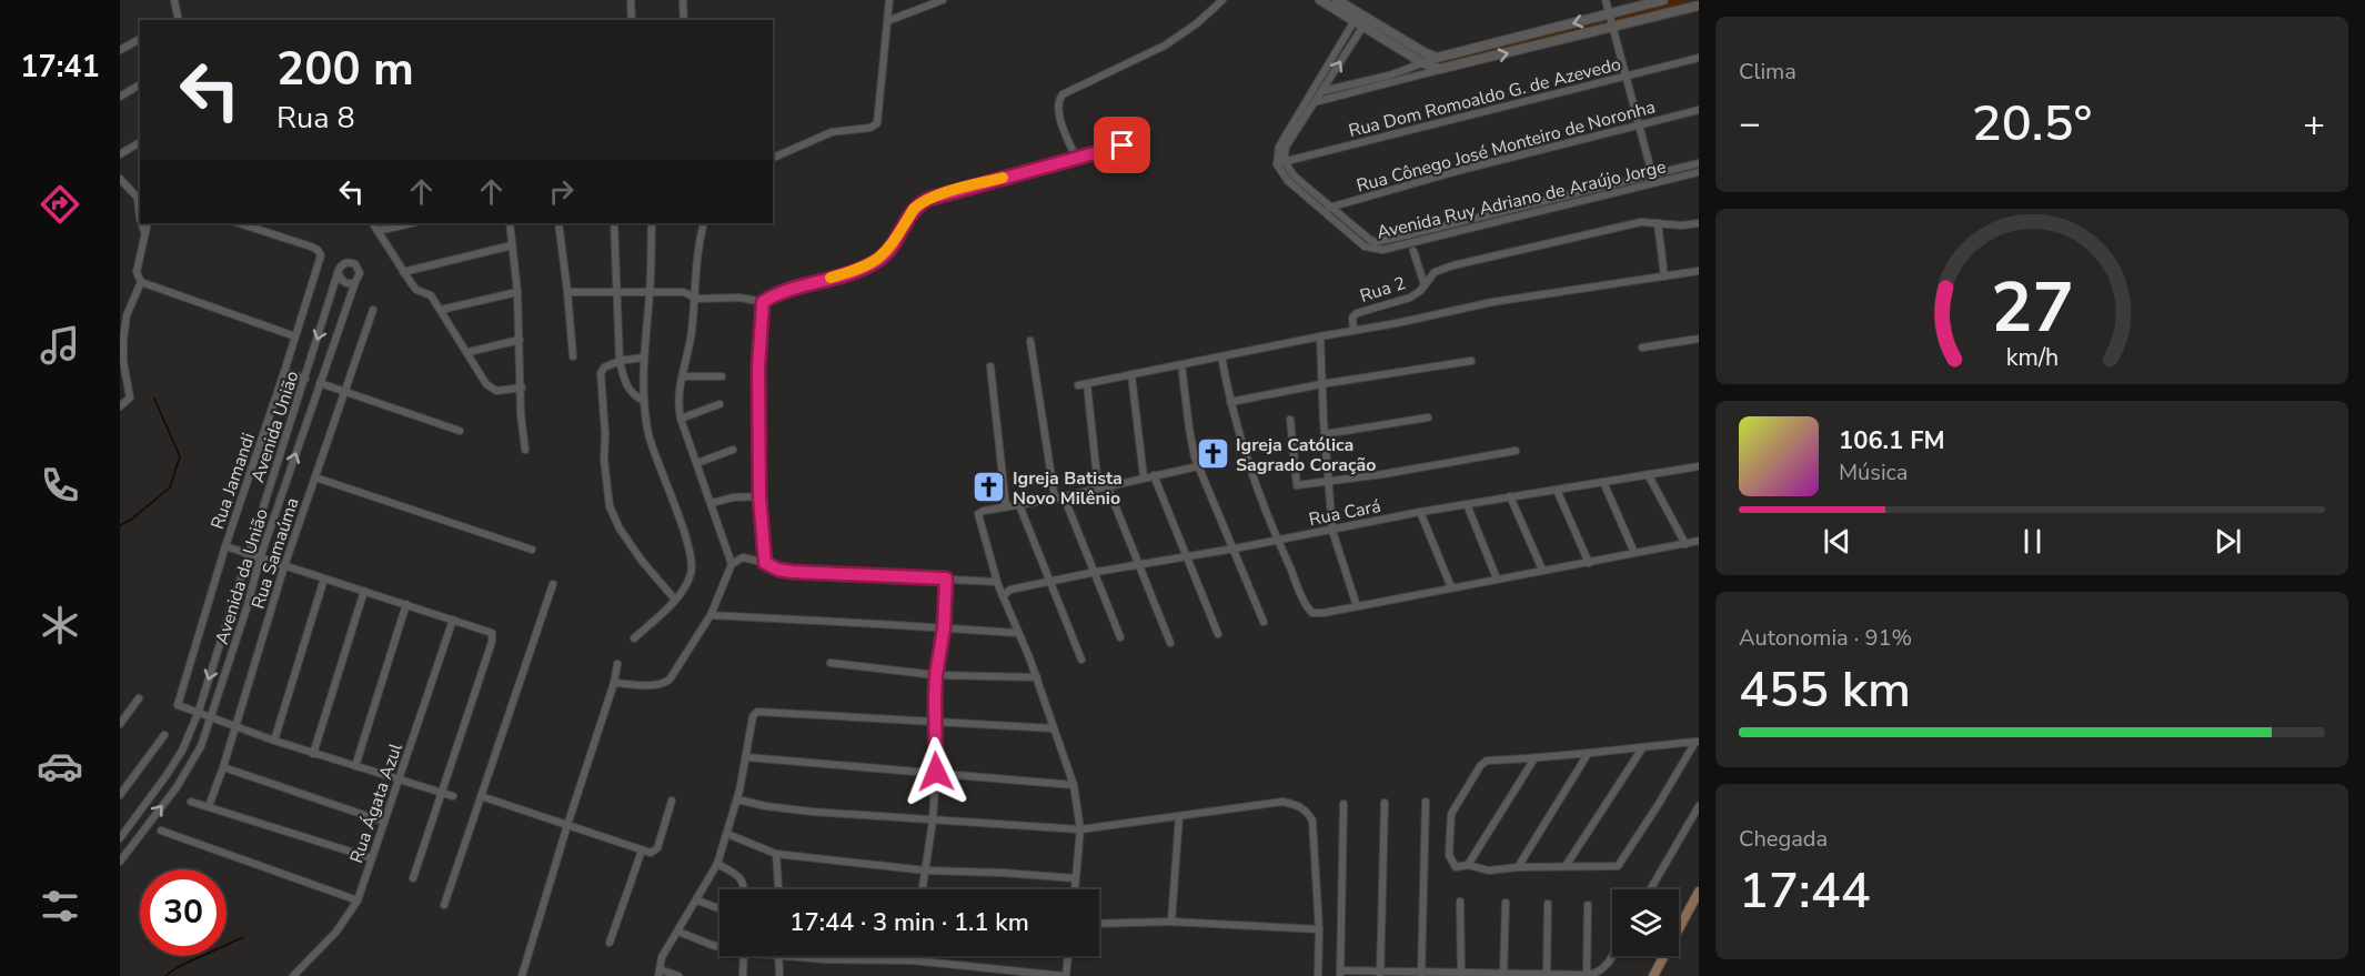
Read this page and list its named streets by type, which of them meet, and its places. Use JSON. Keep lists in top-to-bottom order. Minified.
{"streets":{"street":["Rua Dom Romoaldo G. de Azevedo","Rua Cônego José Monteiro de Noronha","Avenida Ruy Adriano de Araújo Jorge","Rua 2","Avenida União","Rua Jamandi","Rua Cará","Rua Samaúma","Avenida da União","Rua Ágata Azul"]},"crossings":[["Rua Dom Romoaldo G. de Azevedo","Avenida Ruy Adriano de Araújo Jorge"],["Rua Cônego José Monteiro de Noronha","Avenida Ruy Adriano de Araújo Jorge"],["Avenida União","Rua Jamandi"],["Avenida União","Avenida da União"]],"one_way":["Avenida União","Avenida da União"],"places":{"church":["Igreja Católica Sagrado Coração","Igreja Batista Novo Milênio"]},"page":{"tabs":"17:41","tile":["Clima",["Autonomia · 91%","455 km"],["Chegada","17:44"]],"turn":["200 m","Rua 8"],"heat":["−","20.5°","+"],"song":["106.1 FM","Música"],"limit":"30","trip":"17:44 · 3 min · 1.1 km","gauge":["27","km/h"]}}
